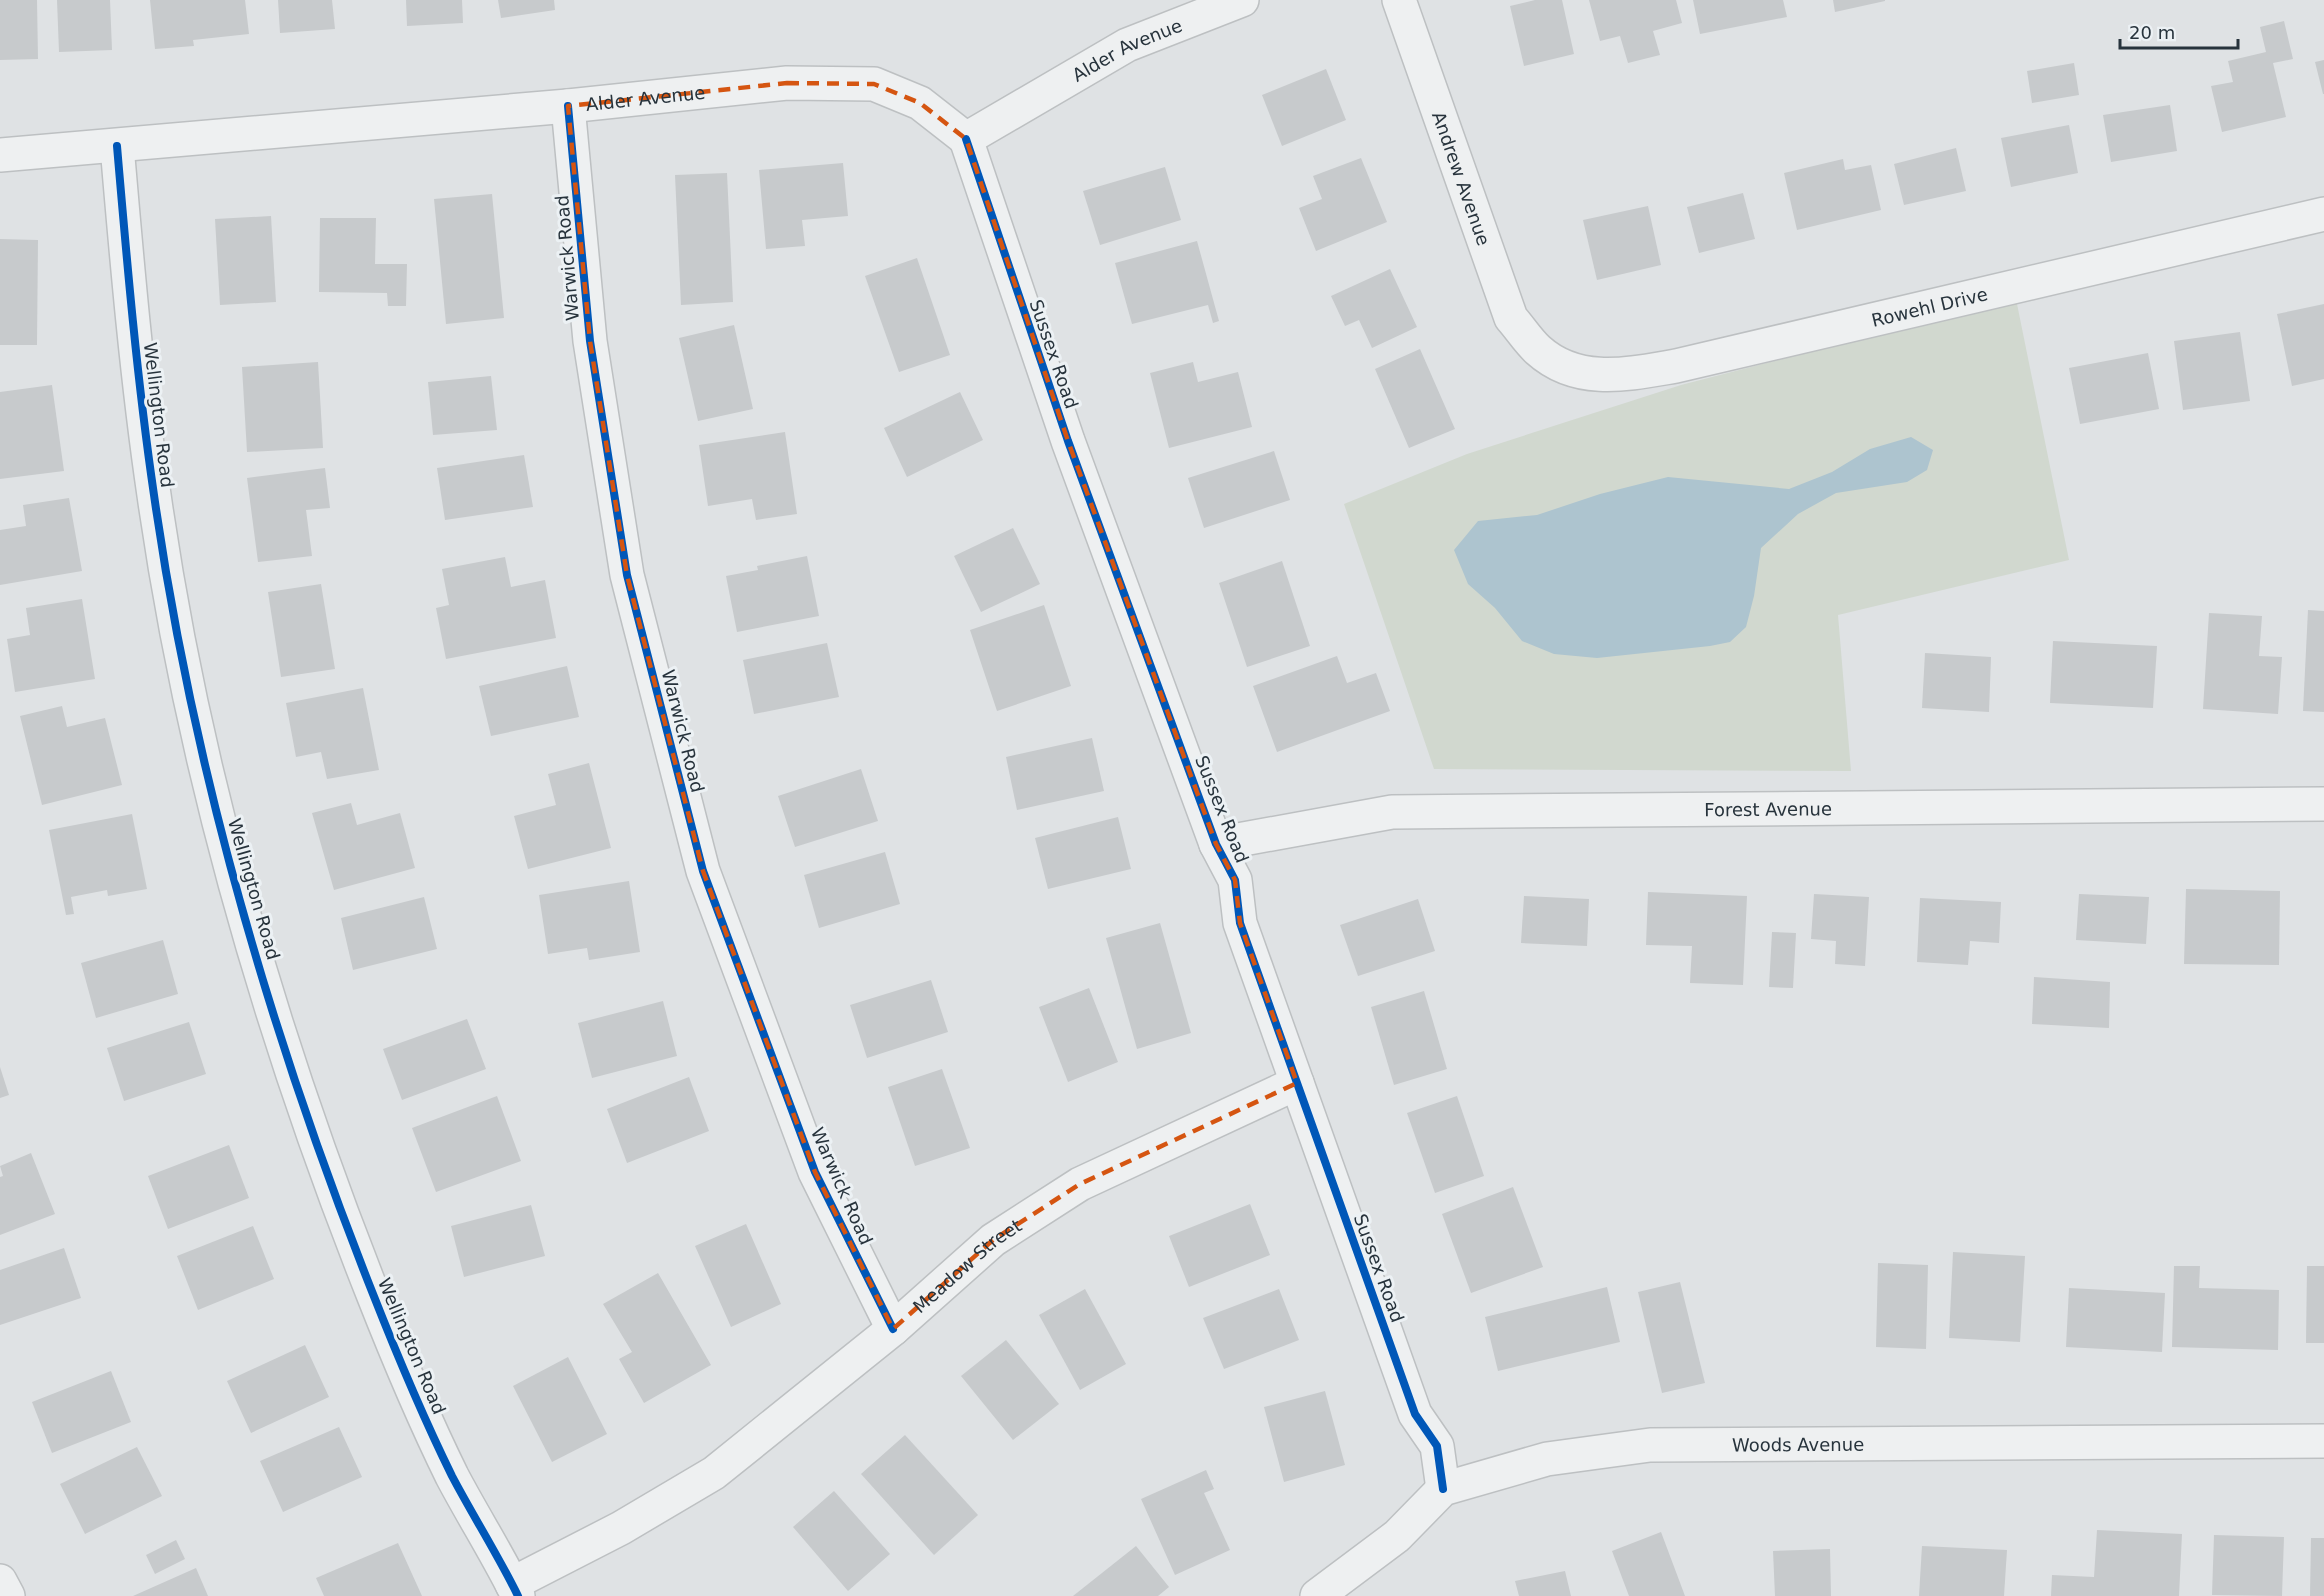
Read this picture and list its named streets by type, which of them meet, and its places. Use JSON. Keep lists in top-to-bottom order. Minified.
{"streets":{"street":["Alder Avenue","Andrew Avenue","Warwick Road","Rowehl Drive","Sussex Road","Wellington Road","Forest Avenue","Meadow Street","Woods Avenue"]},"crossings":[["Alder Avenue","Warwick Road"],["Alder Avenue","Sussex Road"],["Alder Avenue","Wellington Road"],["Andrew Avenue","Rowehl Drive"],["Warwick Road","Meadow Street"],["Sussex Road","Forest Avenue"],["Sussex Road","Meadow Street"],["Sussex Road","Woods Avenue"],["Wellington Road","Meadow Street"]],"scale_bar":"20 m"}
